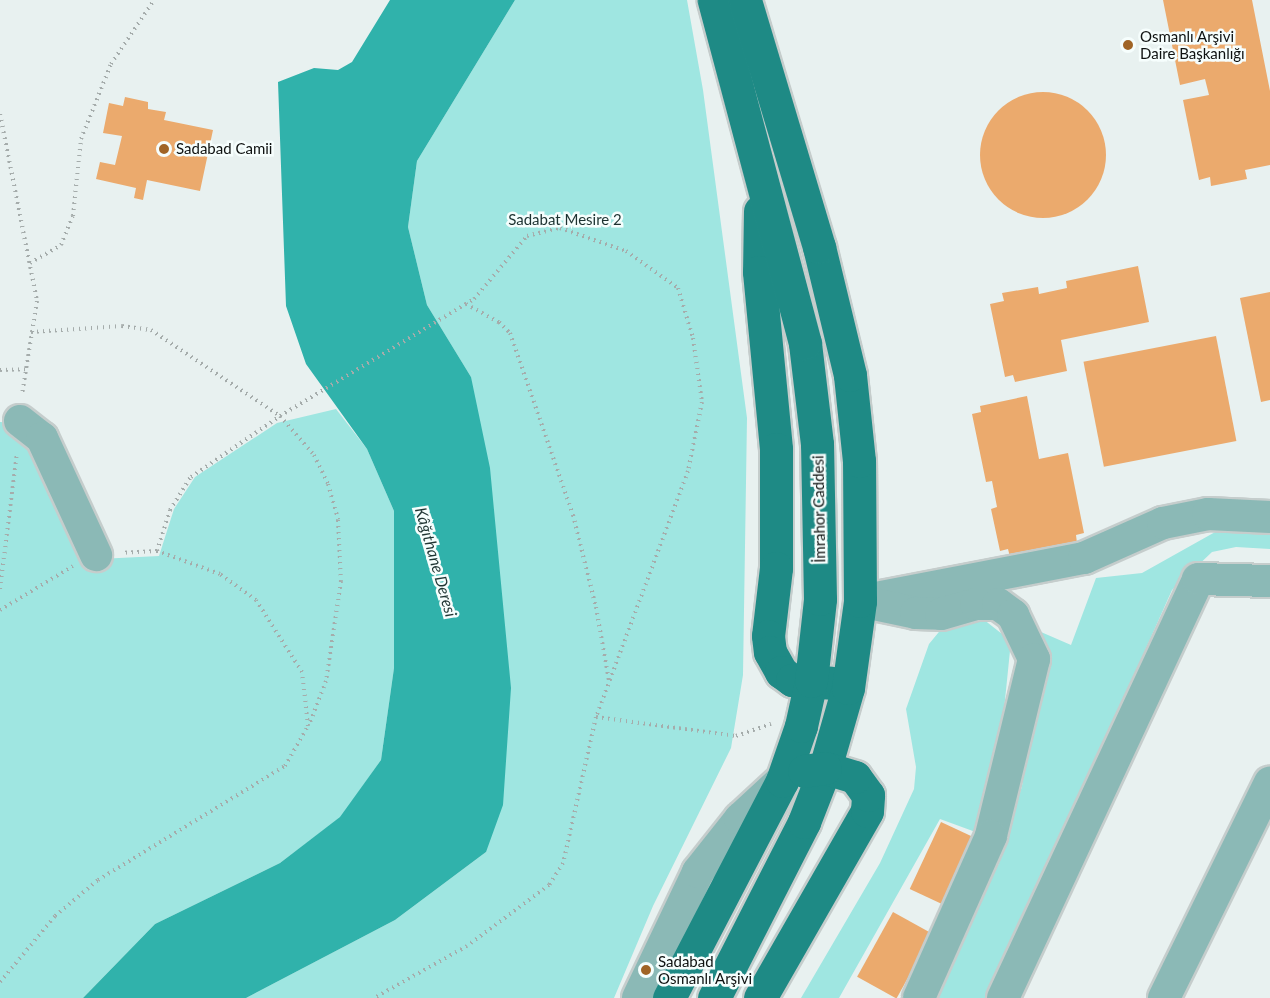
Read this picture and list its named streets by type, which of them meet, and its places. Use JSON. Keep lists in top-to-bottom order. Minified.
{"streets":{"main road":["İmrahor Caddesi"]},"water":["Kâğıthane Deresi"],"parks":["Sadabat Mesire 2"],"places":["Osmanlı Arşivi Daire Başkanlığı","Sadabad Camii","Sadabad Osmanlı Arşivi"]}
